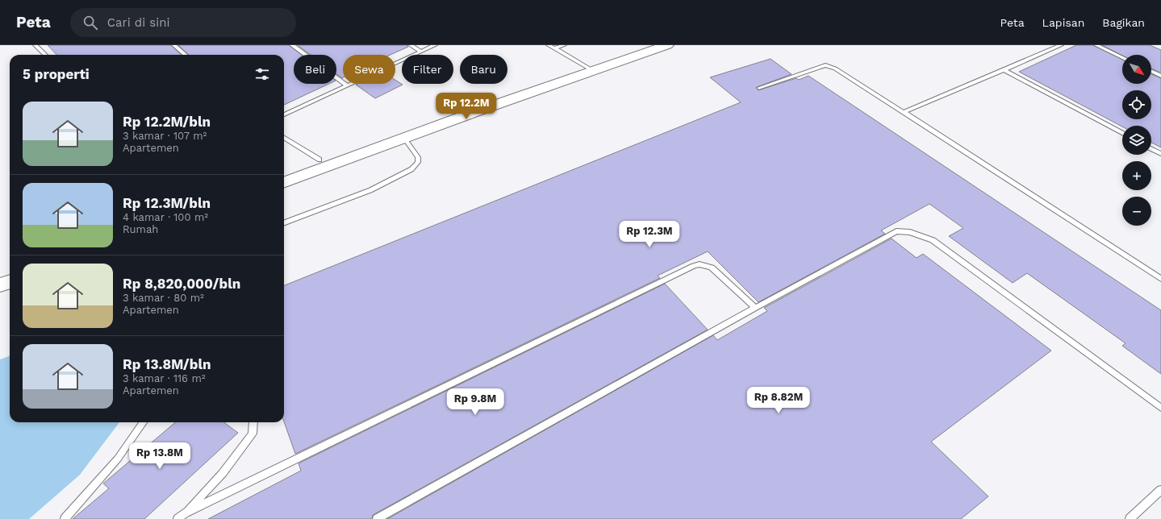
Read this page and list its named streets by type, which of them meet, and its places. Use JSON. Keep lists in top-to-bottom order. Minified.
{"north":"bottom right","page":{"header":"Peta","search":"Cari di sini","nav":["Peta","Lapisan","Bagikan"],"map_buttons":["+","−"],"chip":["Beli","Sewa","Filter","Baru"],"heading":"5 properti","price":["Rp 12.2M","Rp 12.3M","Rp 8.82M","Rp 9.8M","Rp 13.8M"],"list":[{"name":"Rp 12.2M/bln","note":"3 kamar · 107 m² · Apartemen"},{"name":"Rp 12.3M/bln","note":"4 kamar · 100 m² · Rumah"},{"name":"Rp 8,820,000/bln","note":"3 kamar · 80 m² · Apartemen"},{"name":"Rp 13.8M/bln","note":"3 kamar · 116 m² · Apartemen"}]}}
